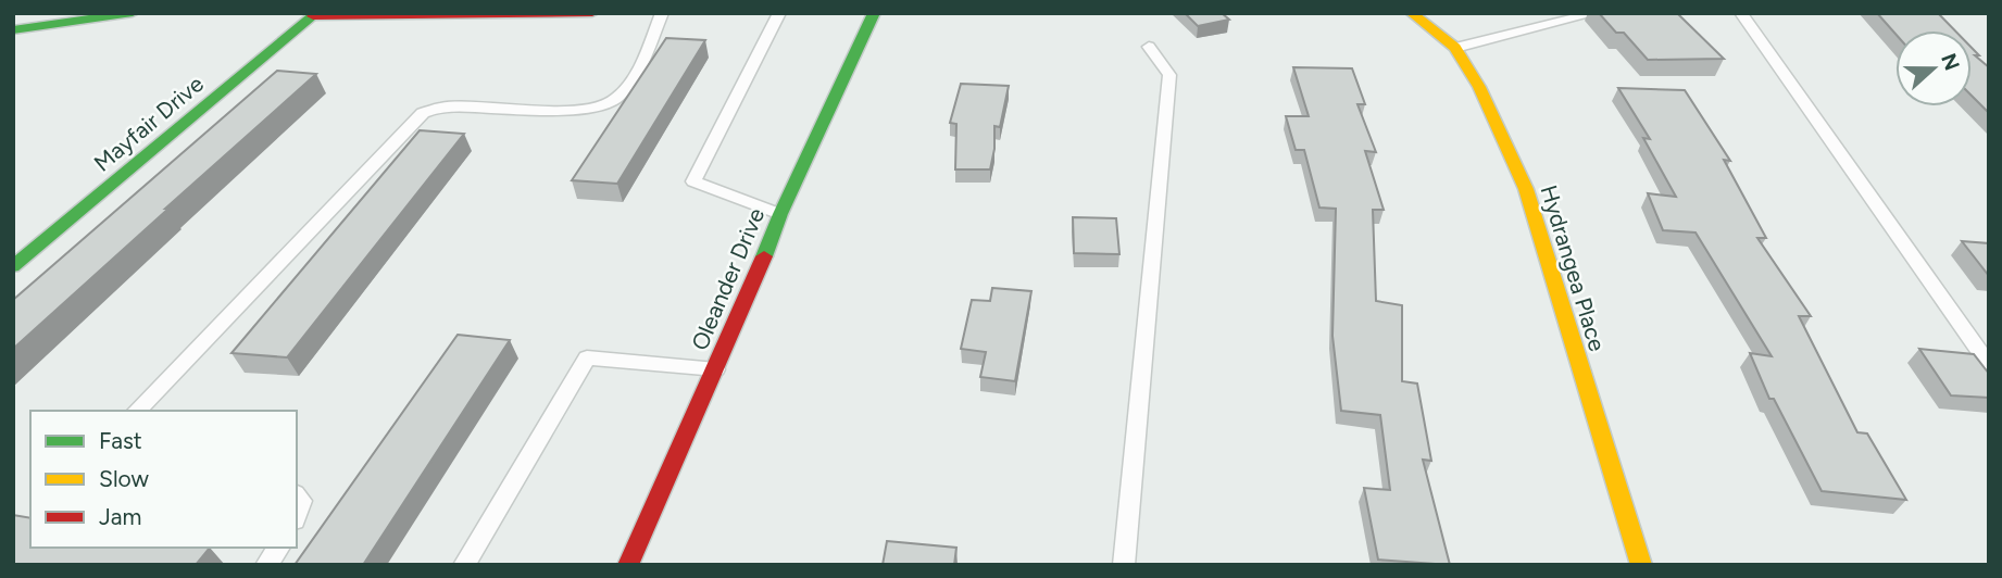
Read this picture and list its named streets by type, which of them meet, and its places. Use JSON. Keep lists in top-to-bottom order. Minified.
{"streets":{"street":["Mayfair Drive","Hydrangea Place","Oleander Drive"]},"legend":["Fast","Slow","Jam"],"north":"right"}
